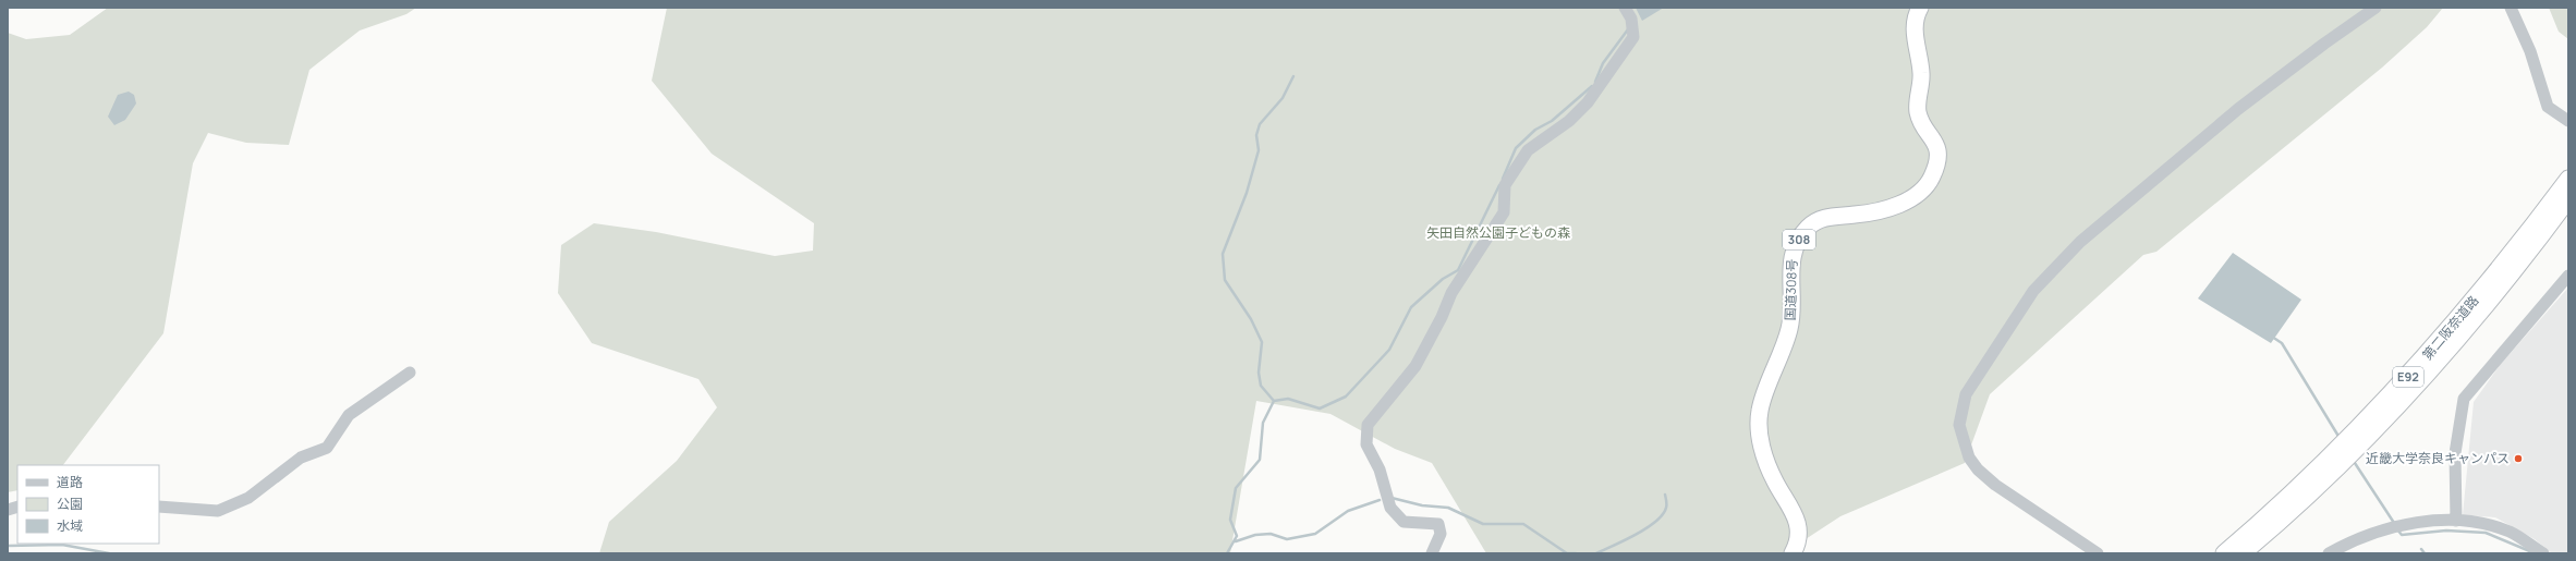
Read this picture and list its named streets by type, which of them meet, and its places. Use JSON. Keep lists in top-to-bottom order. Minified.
{"streets":{"highway":["308","国道308号","第二阪奈道路","E92"]},"parks":["矢田自然公園子どもの森"],"places":["近畿大学奈良キャンパス"],"legend":["道路","公園","水域"]}
